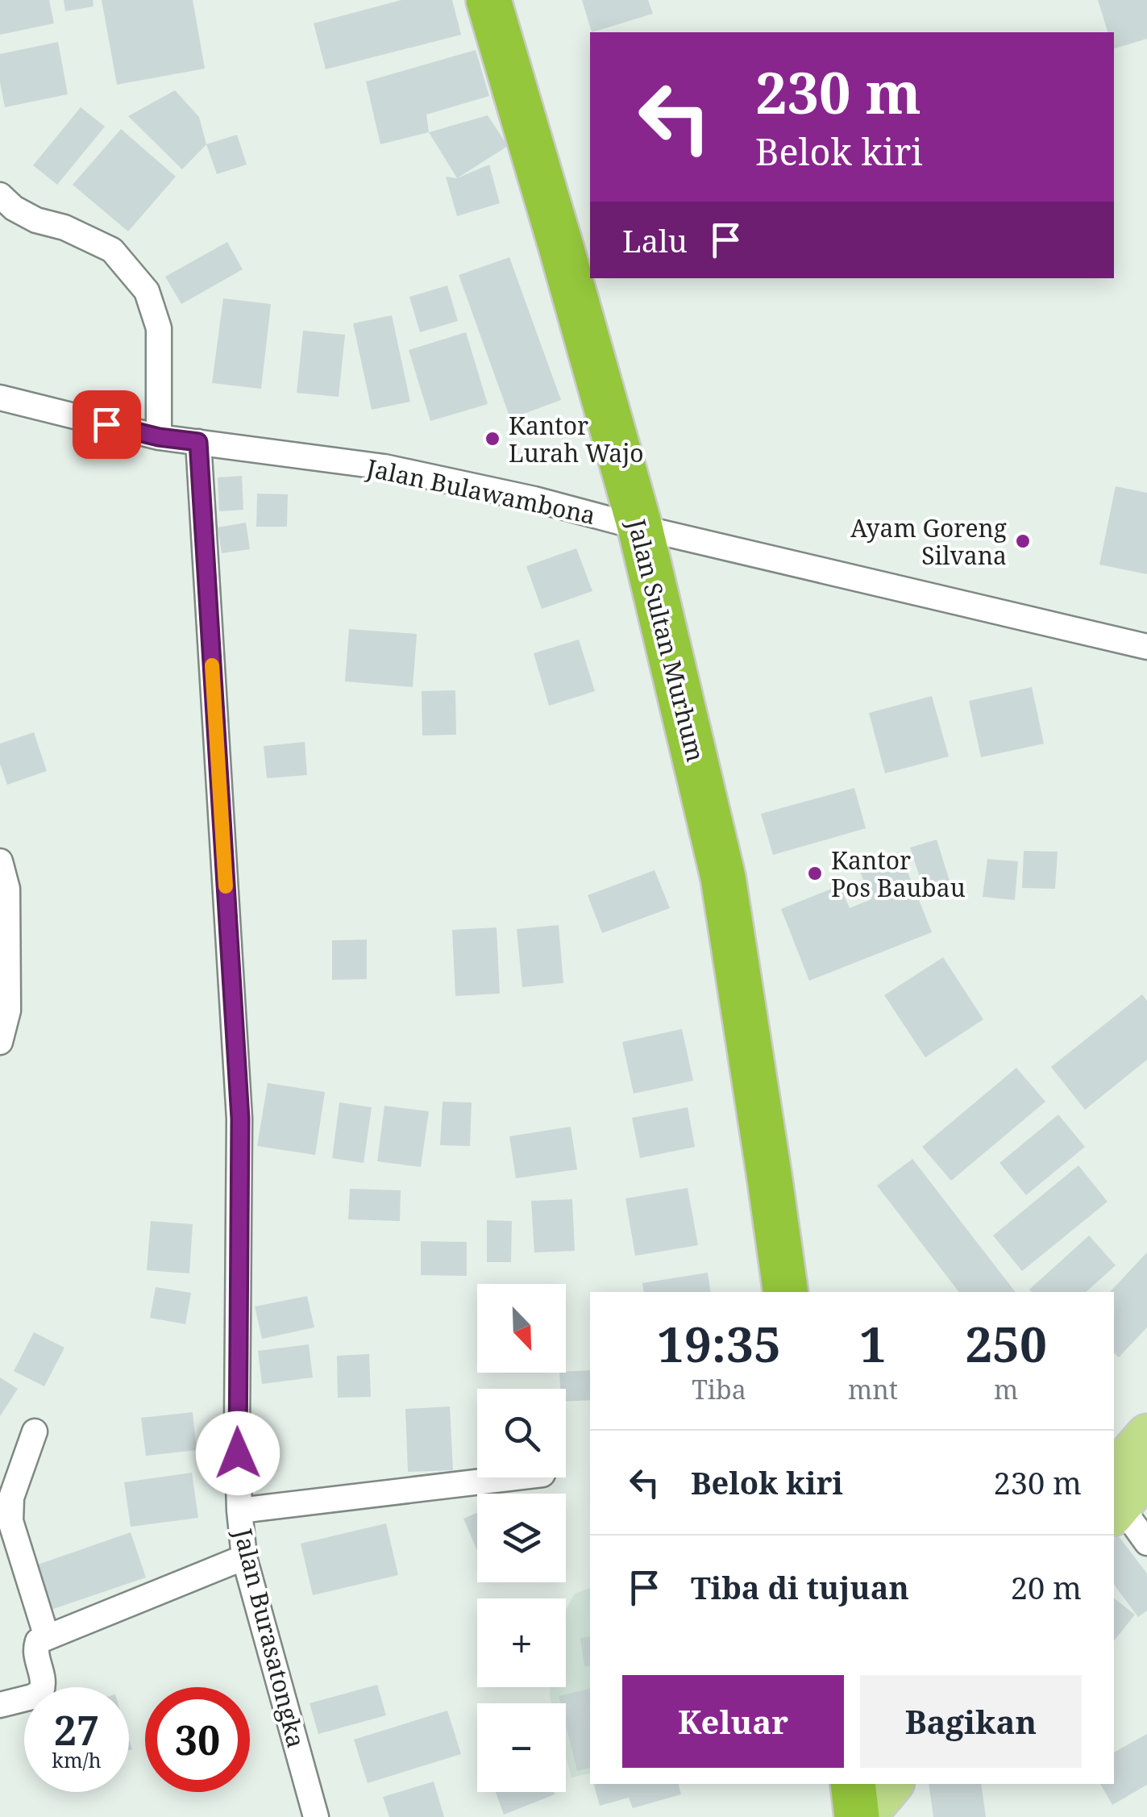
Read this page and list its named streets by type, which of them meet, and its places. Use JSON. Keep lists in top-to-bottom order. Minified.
{"streets":{"highway":["Jalan Sultan Murhum"],"street":["Jalan Bulawambona","Jalan Burasatongka"]},"crossings":[["Jalan Bulawambona","Jalan Sultan Murhum"],["Jalan Bulawambona","Jalan Burasatongka"]],"places":["Kantor Lurah Wajo","Ayam Goreng Silvana","Kantor Pos Baubau"],"north":"bottom right","page":{"turn":["230 m","Belok kiri"],"then":"Lalu","map_buttons":["+","−"],"eta":["19:35","Tiba","1","mnt","250","m"],"list":[{"name":"Belok kiri","value":"230 m"},{"name":"Tiba di tujuan","value":"20 m"}],"buttons":["Keluar","Bagikan"],"speed":"27 km/h","limit":"30"}}
